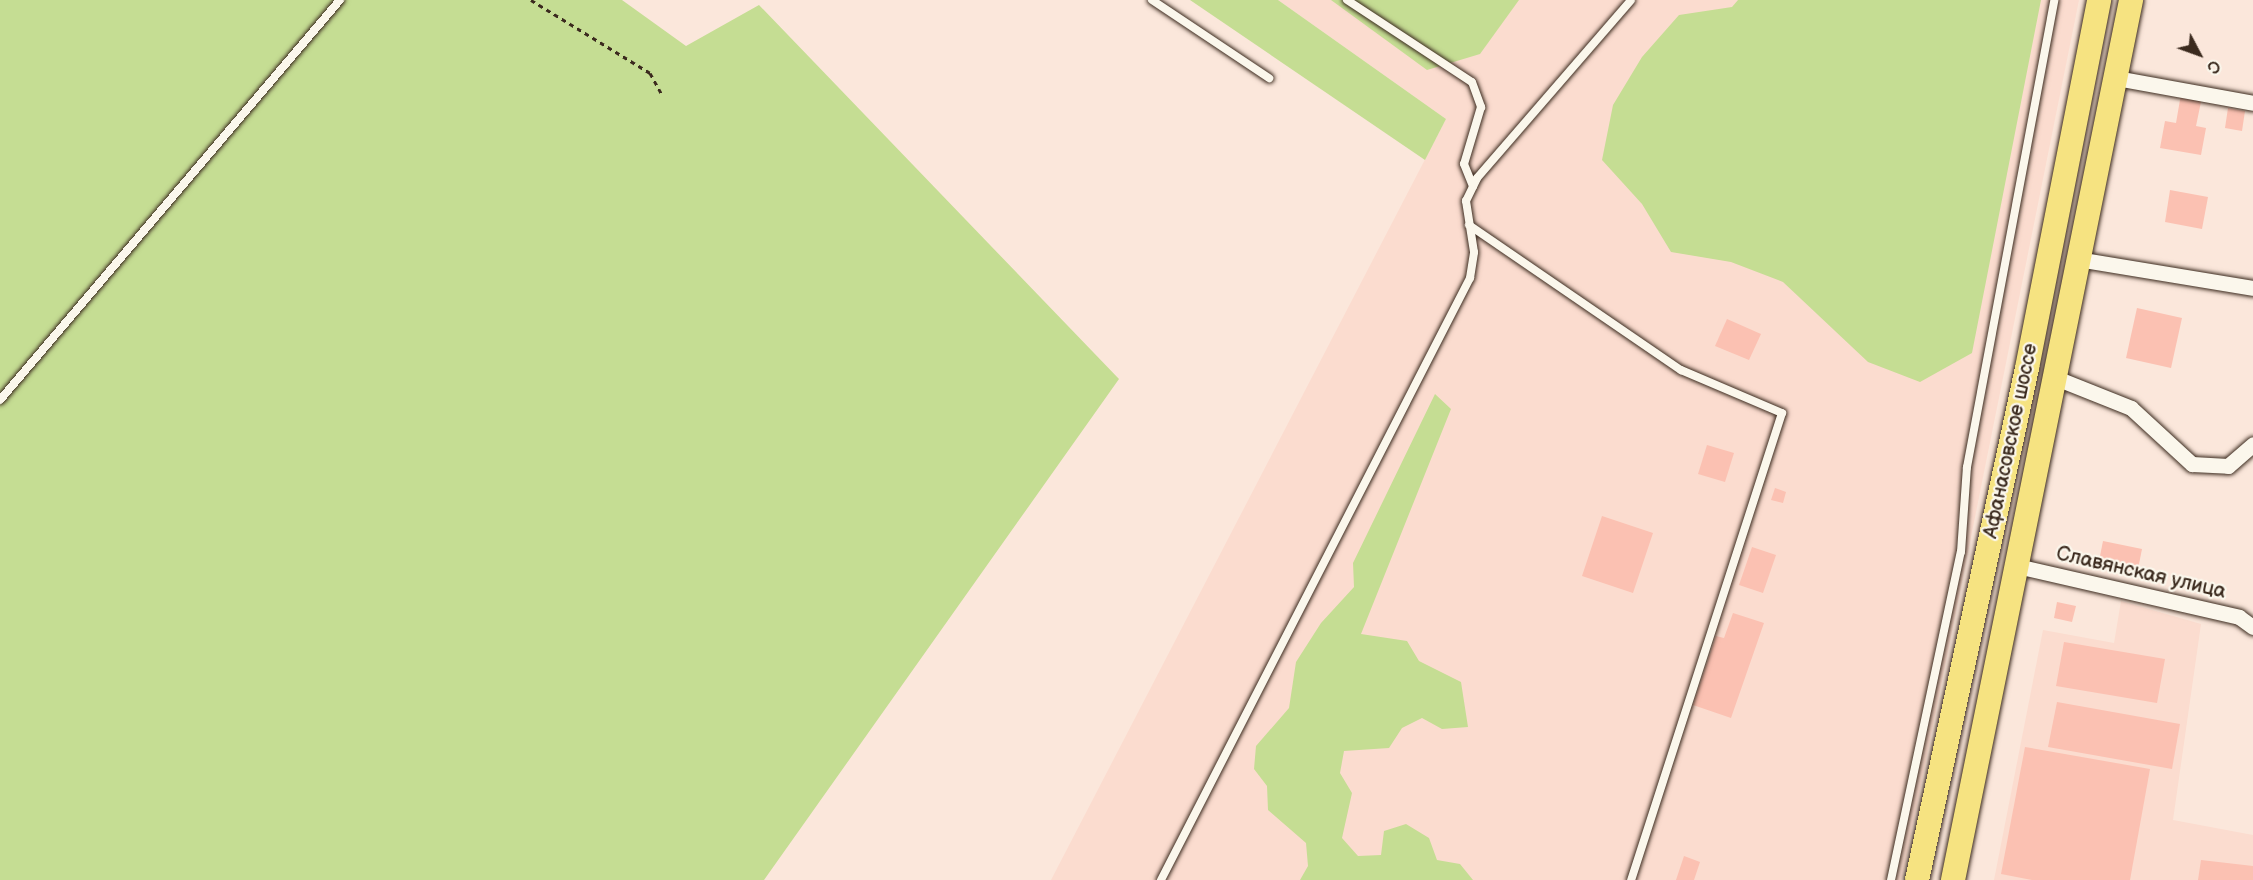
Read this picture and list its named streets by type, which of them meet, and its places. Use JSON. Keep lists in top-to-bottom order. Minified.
{"streets":{"main road":["Афанасовское шоссе"],"street":["Славянская улица"]},"crossings":[["Афанасовское шоссе","Славянская улица"]],"north":"bottom right"}
